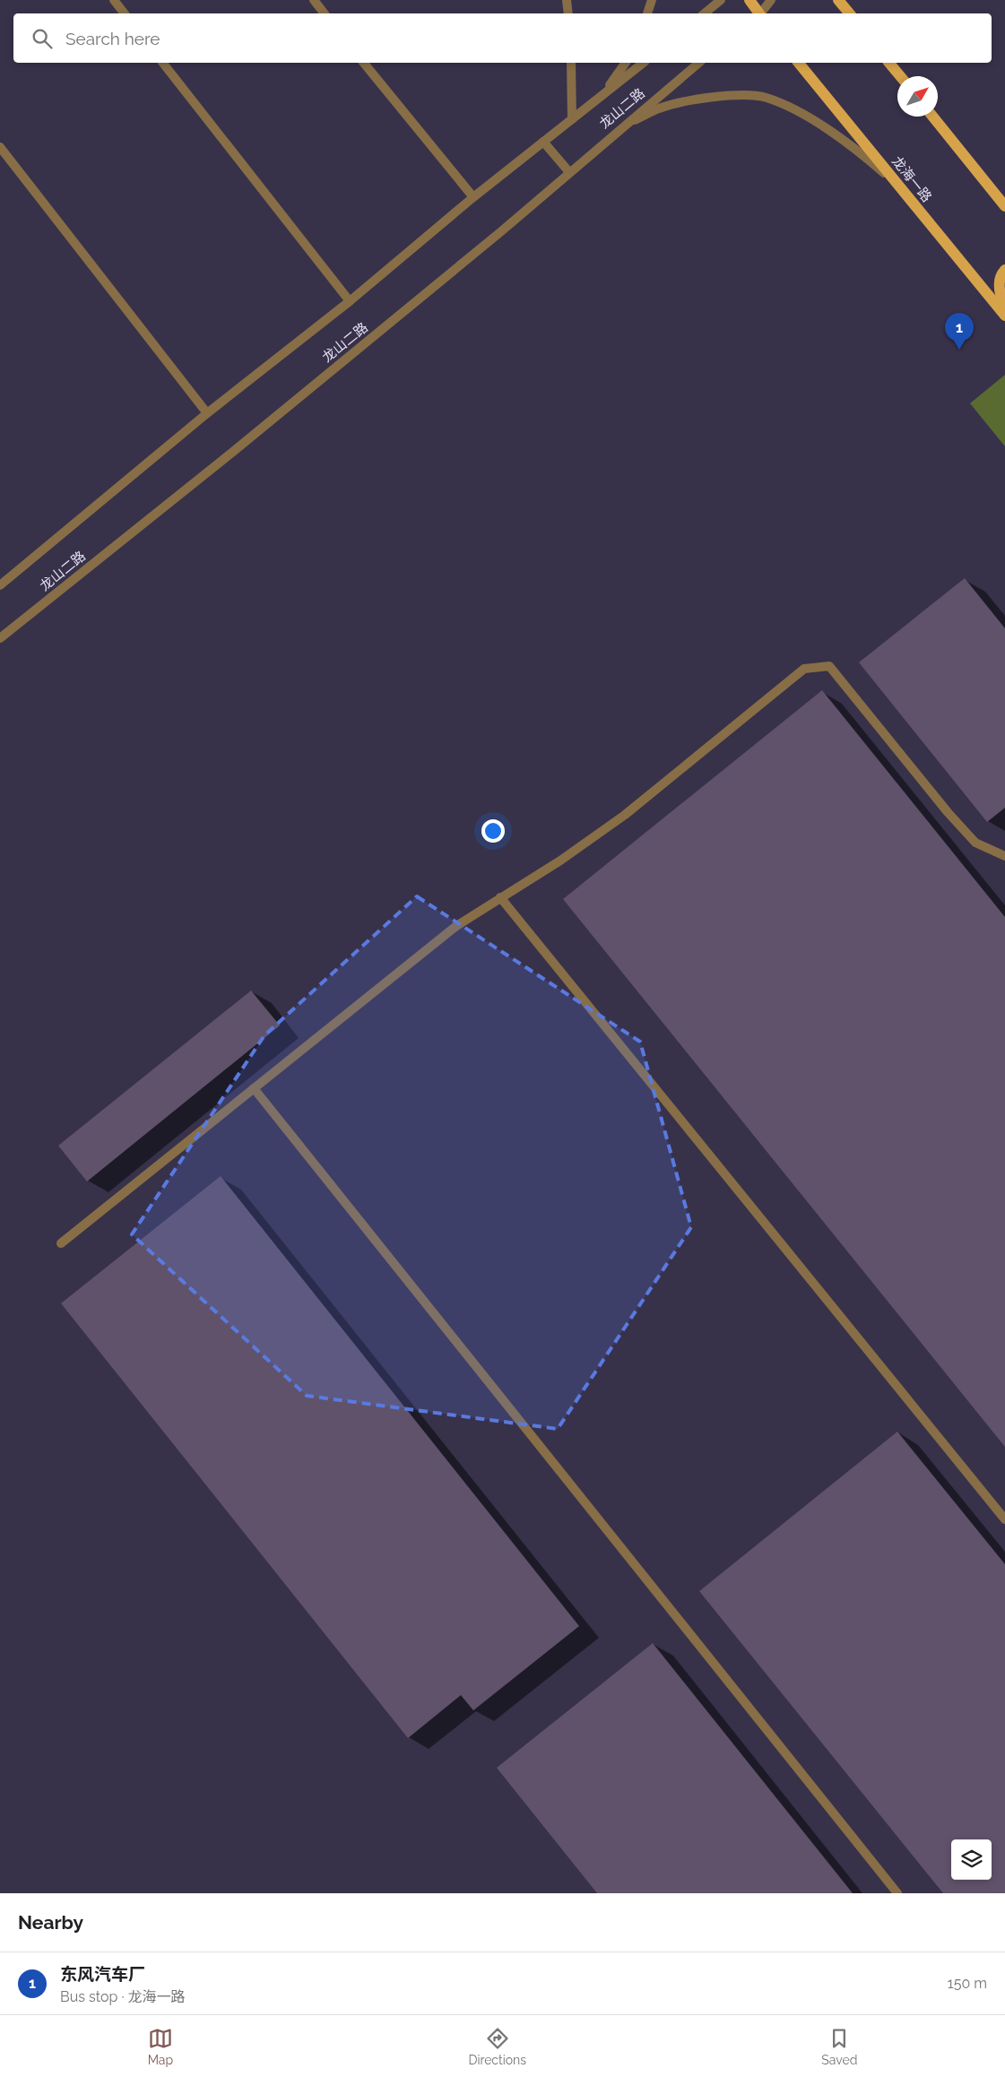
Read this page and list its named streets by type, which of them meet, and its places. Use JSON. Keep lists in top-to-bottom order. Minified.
{"streets":{"main road":["龙海一路"],"street":["龙山二路"]},"north":"top right","page":{"search":"Search here","pins":"1","heading":"Nearby","list":[{"mark":"1","name":"东风汽车厂","note":"Bus stop · 龙海一路","value":"150 m"}],"nav":["Map","Directions","Saved"]}}
